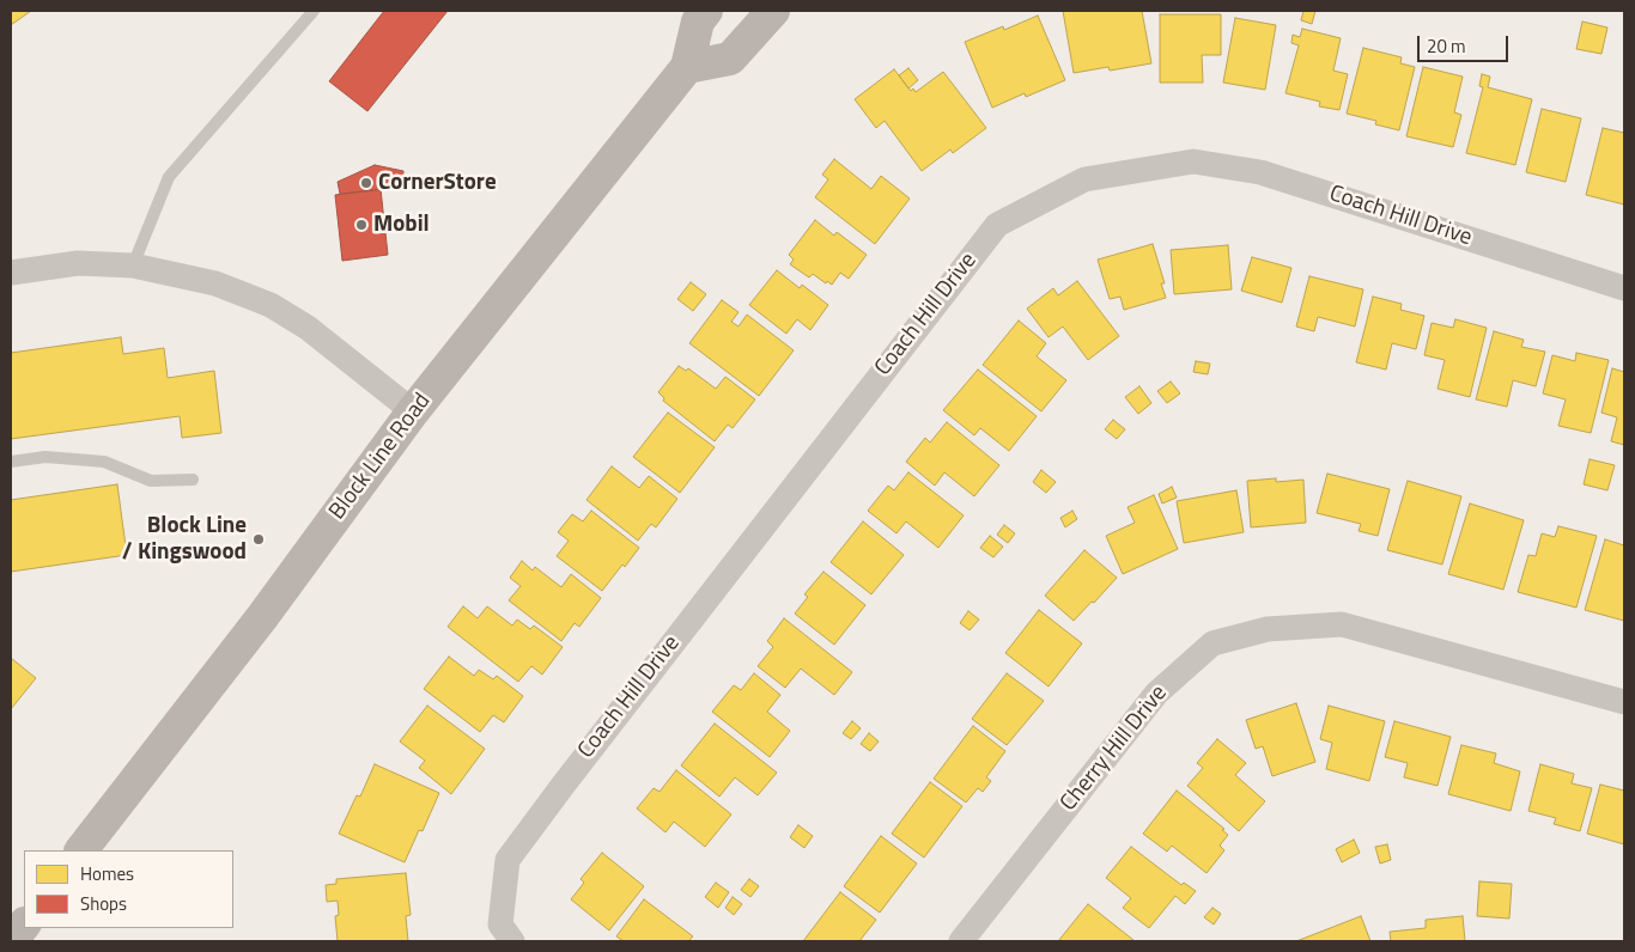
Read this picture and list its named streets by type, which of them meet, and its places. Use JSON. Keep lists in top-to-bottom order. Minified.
{"streets":{"street":["Coach Hill Drive","Block Line Road","Cherry Hill Drive"]},"places":["CornerStore","Mobil","Block Line / Kingswood"],"legend":["Homes","Shops"],"scale_bar":"20 m"}
